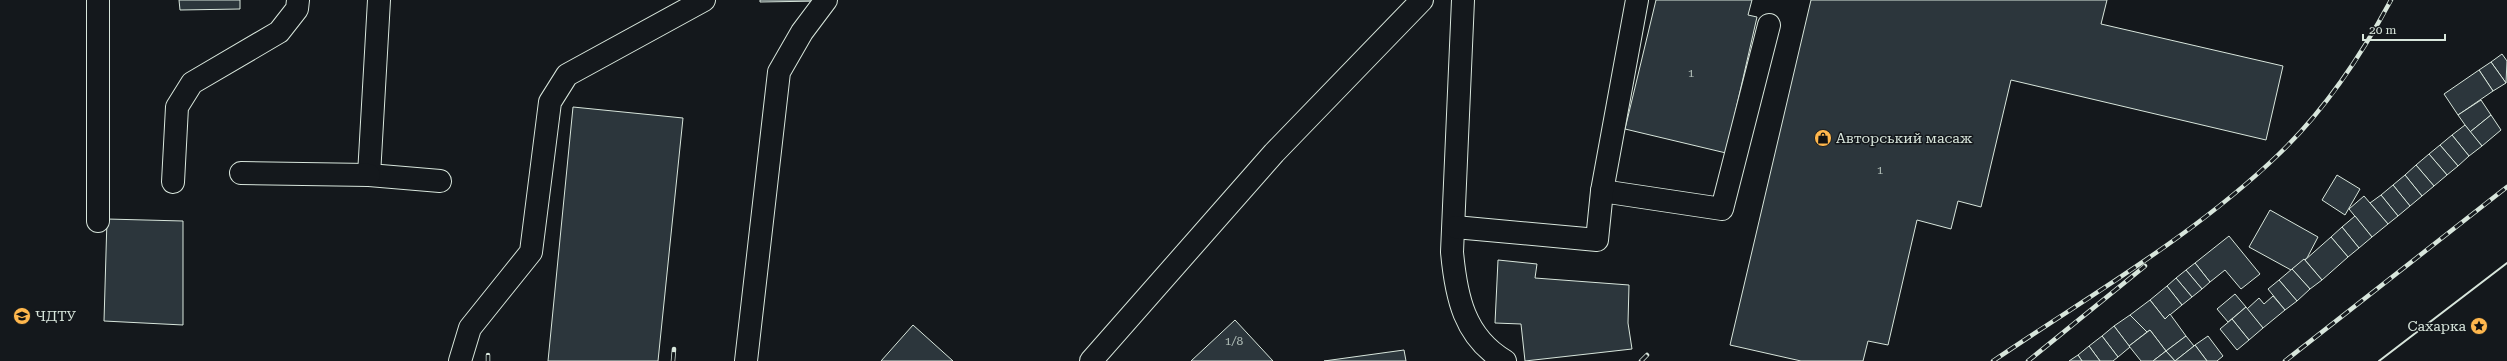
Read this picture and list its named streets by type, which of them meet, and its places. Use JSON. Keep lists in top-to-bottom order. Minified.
{"places":{"shop":["Авторський масаж"],"school or university":["ЧДТУ"],"place":["Сахарка"]},"house_numbers":["1","1","1/8"],"scale_bar":"20 m"}
